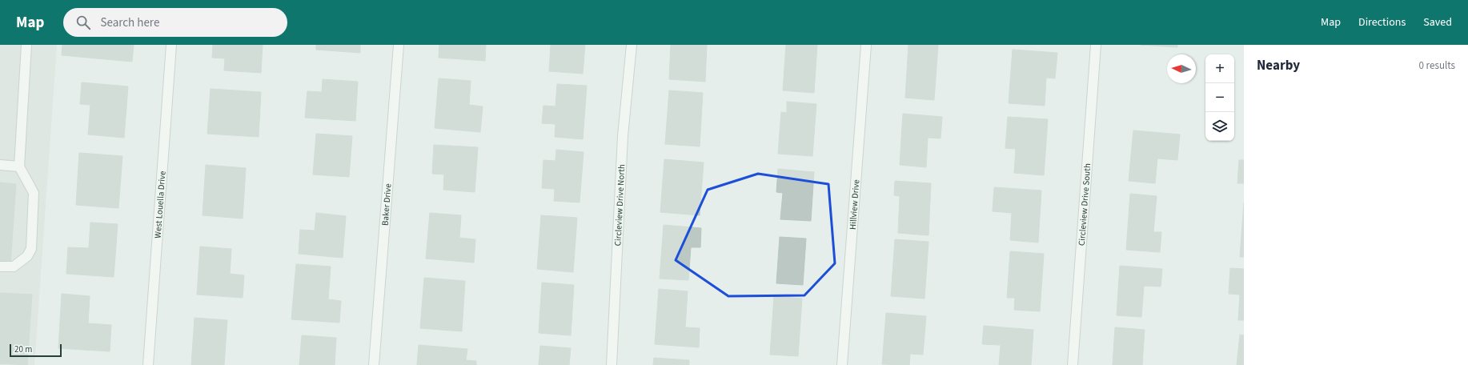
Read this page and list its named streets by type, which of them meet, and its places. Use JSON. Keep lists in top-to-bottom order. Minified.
{"streets":{"street":["West Louella Drive","Baker Drive","Circleview Drive North","Hillview Drive","Circleview Drive South"]},"scale_bar":"20 m","north":"left","page":{"header":"Map","search":"Search here","nav":["Map","Directions","Saved"],"heading":["Nearby","0 results"],"map_buttons":["+","−"],"scale":"20 m"}}
